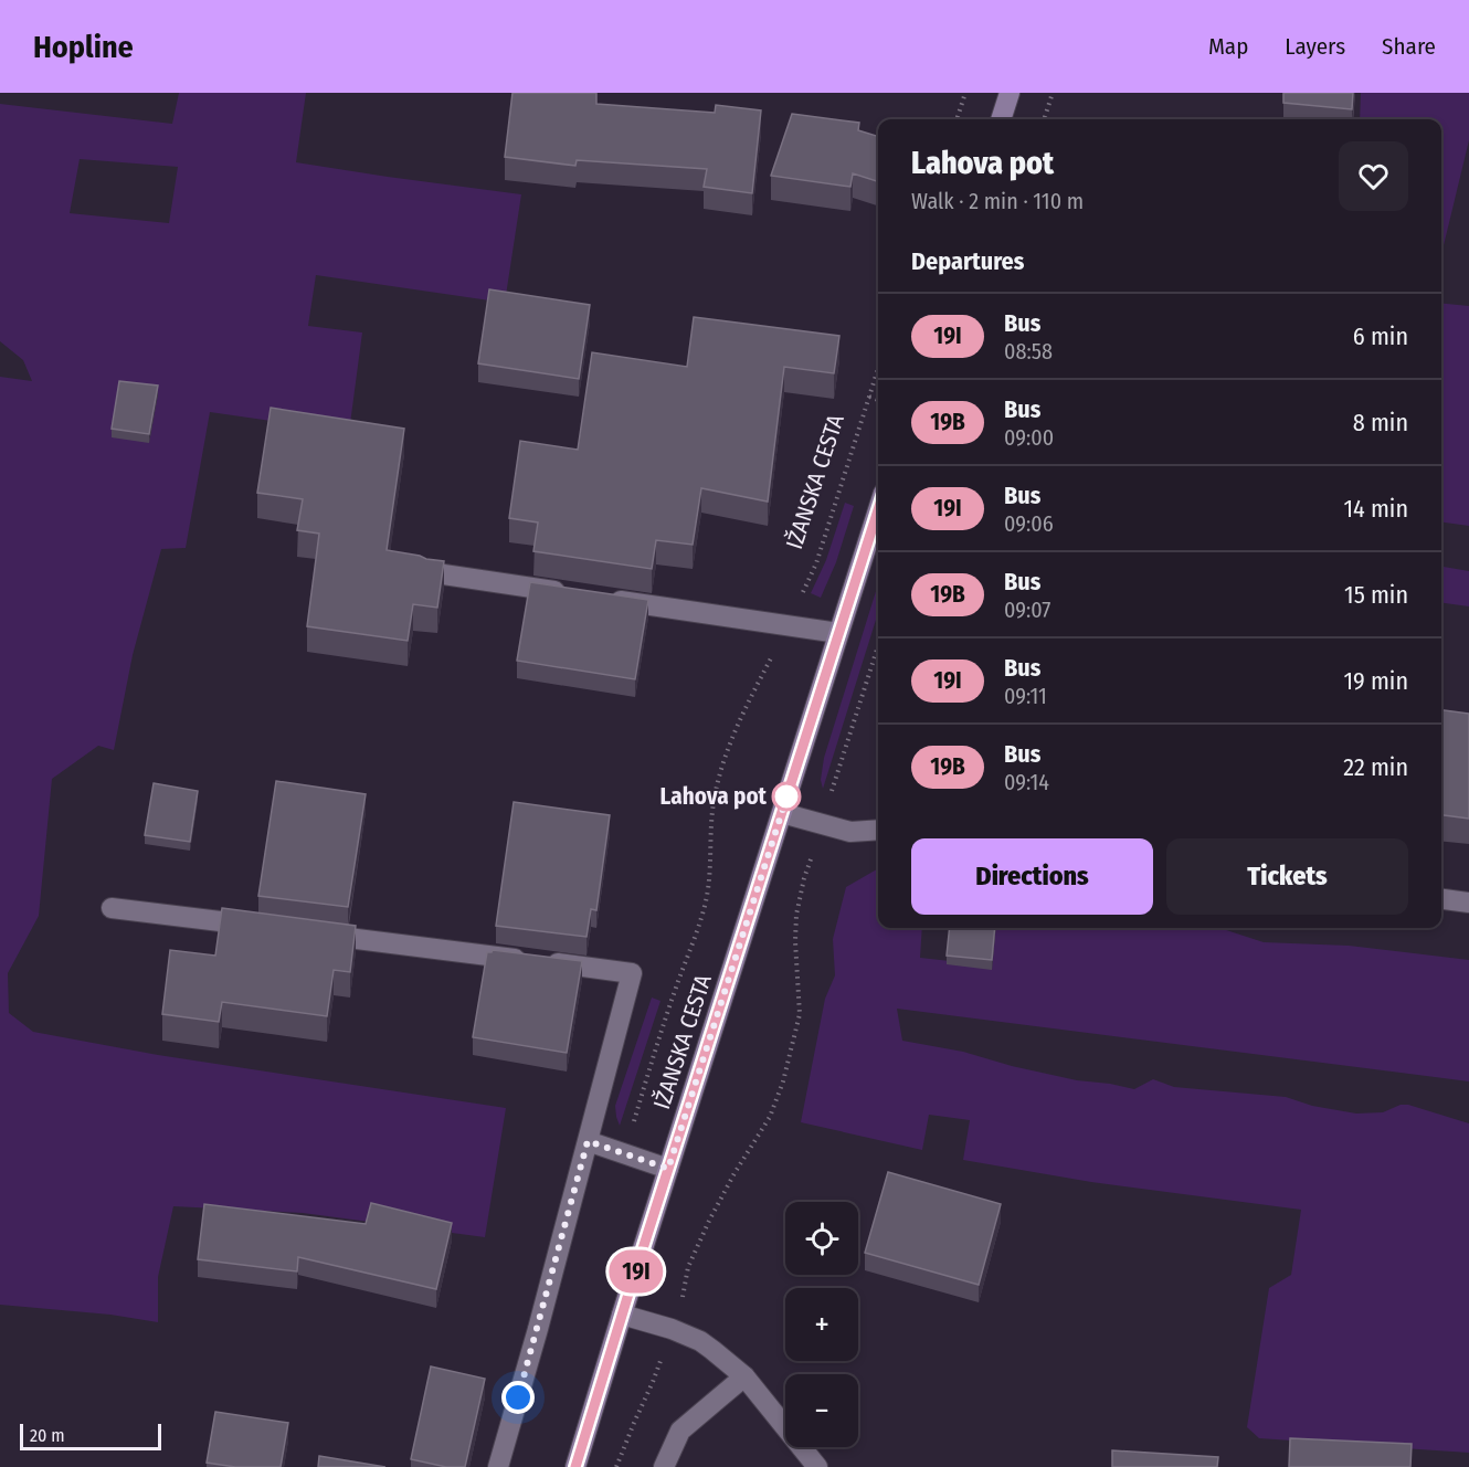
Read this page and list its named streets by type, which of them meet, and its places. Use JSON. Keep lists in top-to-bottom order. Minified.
{"streets":{"main road":["IŽANSKA CESTA"]},"places":["Lahova pot"],"lines":["bus line 19I"],"scale_bar":"20 m","page":{"header":"Hopline","nav":["Map","Layers","Share"],"on_map":"19I","heading":[["Lahova pot","Walk · 2 min · 110 m"],"Departures"],"list":[{"mark":"19I","name":"Bus","note":"08:58","value":"6 min"},{"mark":"19B","name":"Bus","note":"09:00","value":"8 min"},{"mark":"19I","name":"Bus","note":"09:06","value":"14 min"},{"mark":"19B","name":"Bus","note":"09:07","value":"15 min"},{"mark":"19I","name":"Bus","note":"09:11","value":"19 min"},{"mark":"19B","name":"Bus","note":"09:14","value":"22 min"}],"buttons":["Directions","Tickets"],"map_buttons":["+","−"],"scale":"20 m"}}
